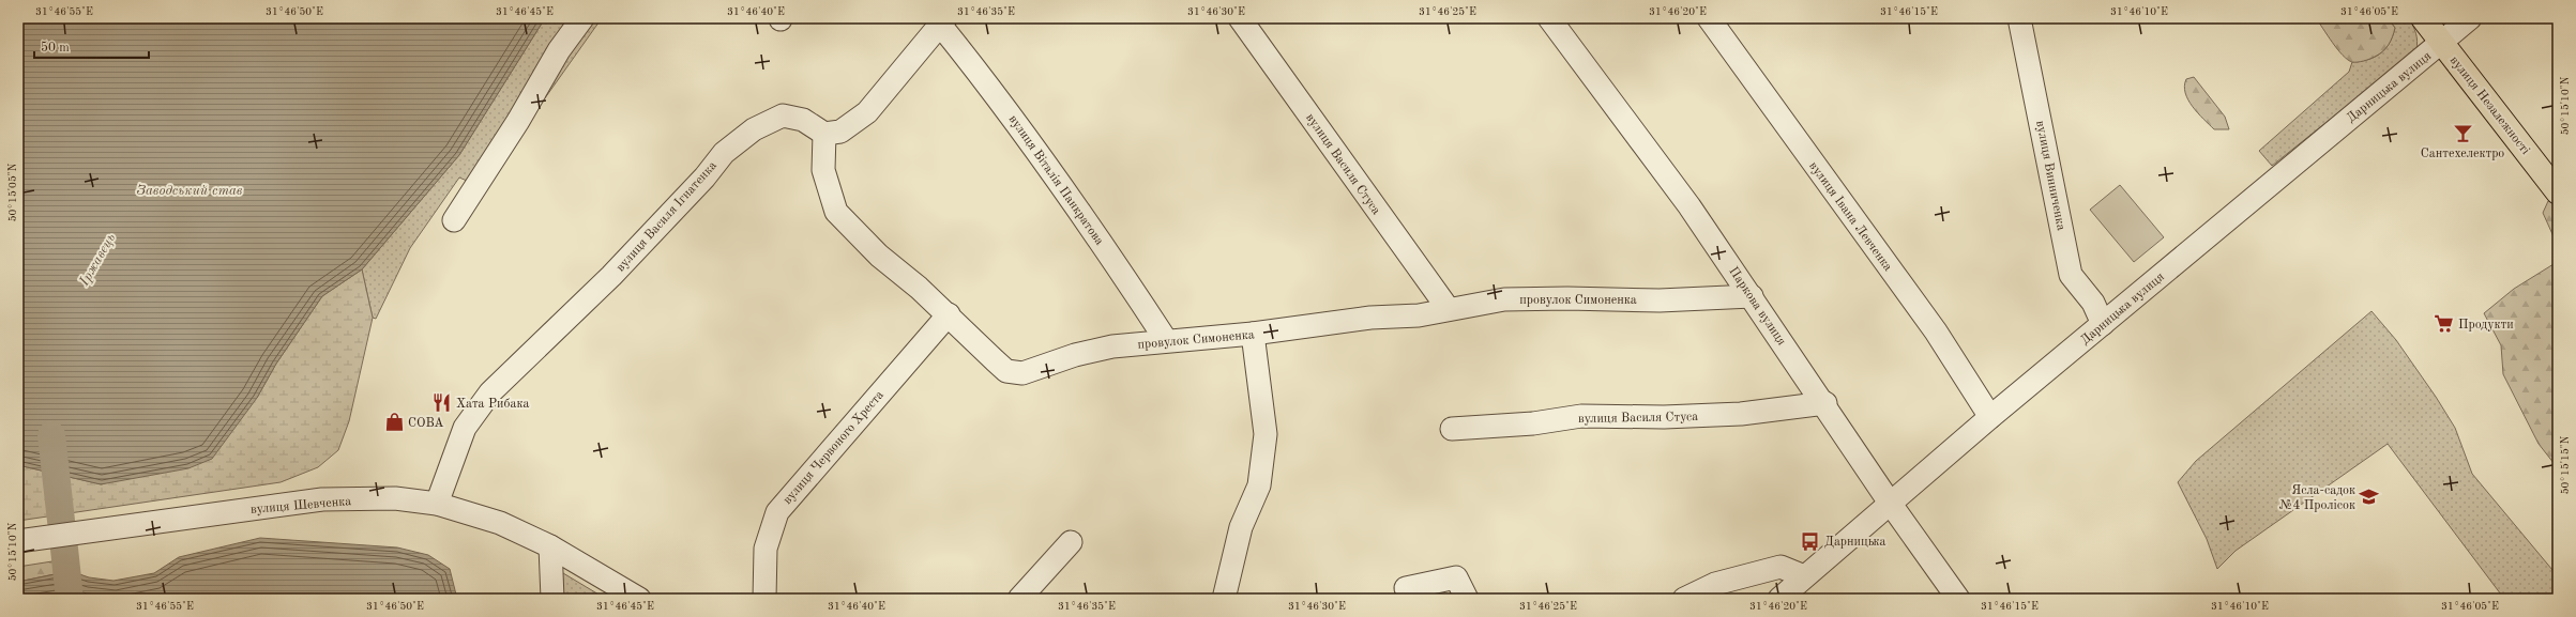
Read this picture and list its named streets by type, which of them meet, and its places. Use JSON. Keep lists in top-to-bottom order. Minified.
{"streets":{"main road":["вулиця Незалежності"],"street":["Дарницька вулиця","вулиця Василя Стуса","вулиця Винниченка","вулиця Віталія Панкратова","вулиця Василя Ігнатенка","вулиця Івана Левченка","провулок Симоненка","Паркова вулиця","вулиця Червоного Хреста","вулиця Шевченка"]},"crossings":[["Дарницька вулиця","вулиця Незалежності"],["Дарницька вулиця","вулиця Винниченка"],["Дарницька вулиця","вулиця Івана Левченка"],["Дарницька вулиця","Паркова вулиця"],["вулиця Василя Стуса","провулок Симоненка"],["вулиця Василя Стуса","Паркова вулиця"],["вулиця Віталія Панкратова","провулок Симоненка"],["вулиця Василя Ігнатенка","провулок Симоненка"],["вулиця Василя Ігнатенка","вулиця Шевченка"],["провулок Симоненка","Паркова вулиця"],["провулок Симоненка","вулиця Червоного Хреста"]],"water":["Заводський став","Іржавець"],"places":{"bar":["Сантехелектро"],"supermarket":["Продукти"],"restaurant":["Хата Рибака"],"shop":["СОВА"],"school or university":["Ясла-садок №4 Пролісок"],"bus stop":["Дарницька"]},"scale_bar":"50 m","coordinates":["31°46'55\"E","31°46'50\"E","31°46'45\"E","31°46'40\"E","31°46'35\"E","31°46'30\"E","31°46'25\"E","31°46'20\"E","31°46'15\"E","31°46'10\"E","31°46'05\"E","50°15'10\"N","50°15'05\"N","50°15'15\"N"]}
